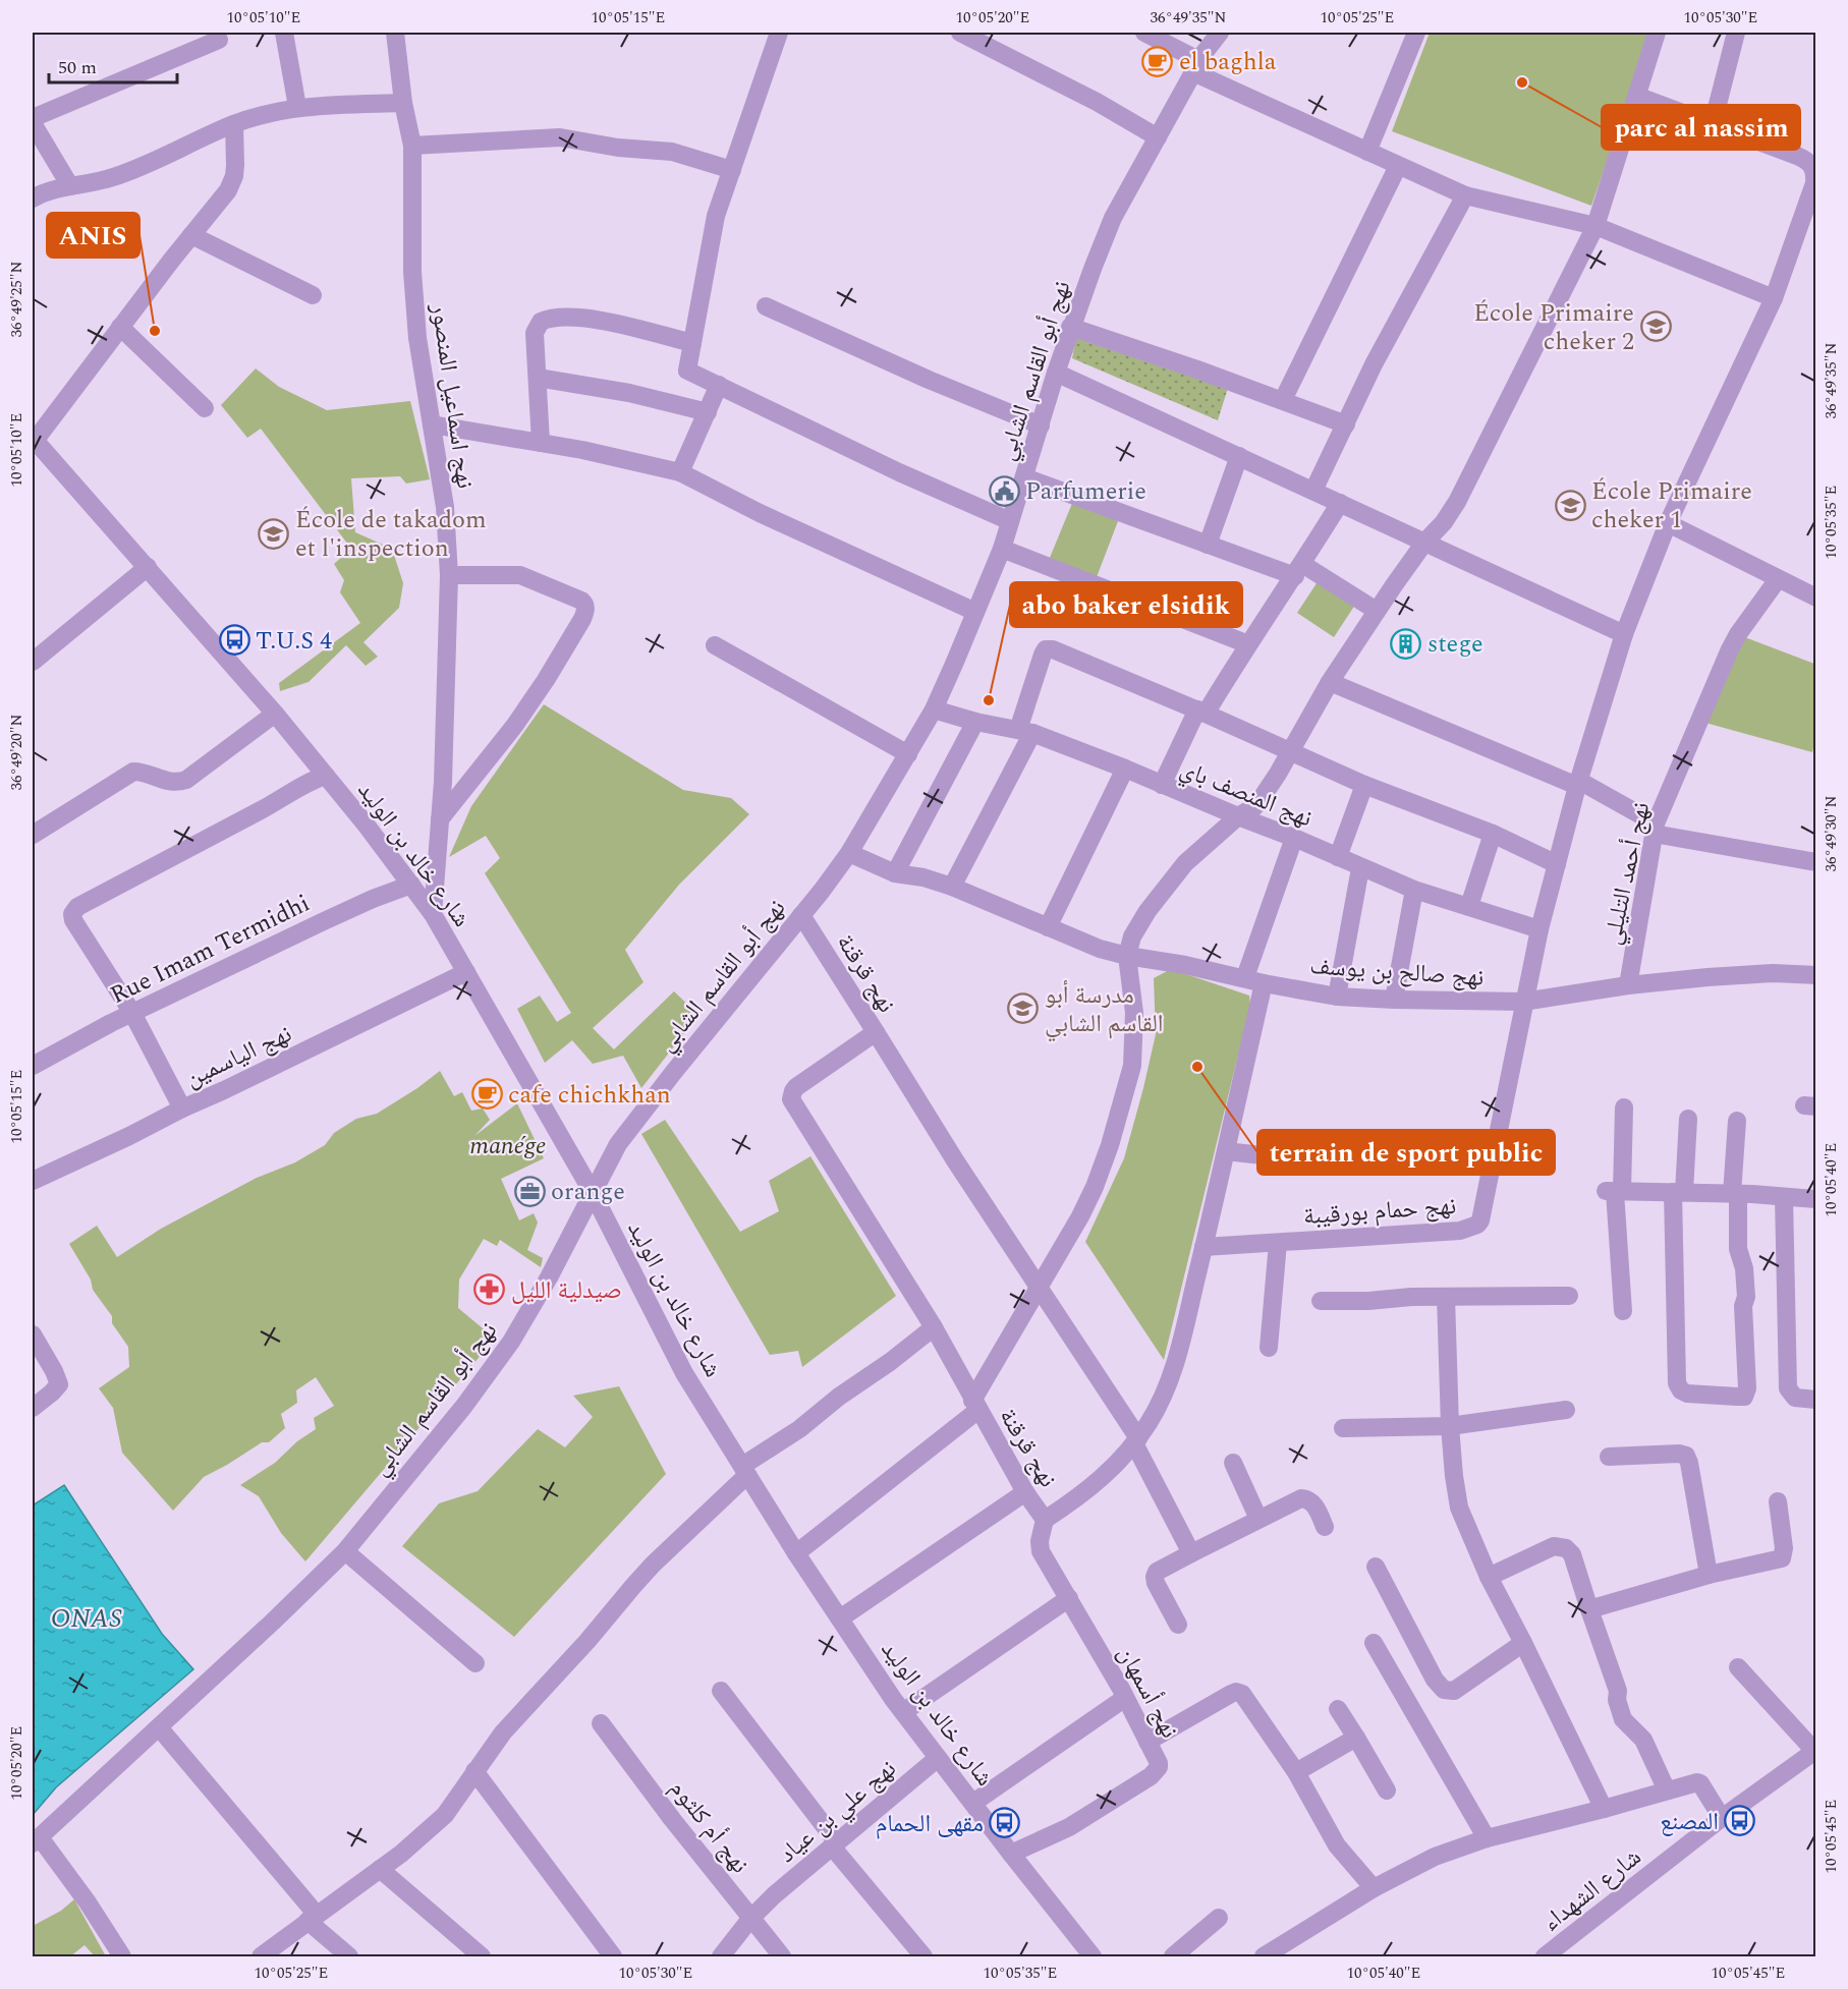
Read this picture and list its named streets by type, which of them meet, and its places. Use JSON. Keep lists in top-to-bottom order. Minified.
{"streets":{"street":["نهج أبو القاسم الشابي","نهج اسماعيل المنصور","نهج المنصف باي","شارع خالد بن الوليد","نهج أحمد التليلي","Rue Imam Termidhi","نهج صالح بن يوسف","نهج قرقنة","نهج الياسمين","نهج حمام بورقيبة","نهج أسمهان","نهج علي بن عياد","نهج أم كلثوم","شارع الشهداء"]},"crossings":[["نهج أبو القاسم الشابي","نهج المنصف باي"],["نهج أبو القاسم الشابي","شارع خالد بن الوليد"],["نهج أبو القاسم الشابي","نهج صالح بن يوسف"],["نهج أبو القاسم الشابي","نهج قرقنة"],["نهج اسماعيل المنصور","شارع خالد بن الوليد"],["نهج المنصف باي","نهج حمام بورقيبة"],["شارع خالد بن الوليد","Rue Imam Termidhi"],["شارع خالد بن الوليد","نهج الياسمين"],["شارع خالد بن الوليد","نهج أسمهان"],["شارع خالد بن الوليد","نهج علي بن عياد"],["نهج أحمد التليلي","نهج صالح بن يوسف"],["نهج صالح بن يوسف","نهج قرقنة"],["نهج صالح بن يوسف","نهج حمام بورقيبة"],["نهج قرقنة","نهج حمام بورقيبة"],["نهج قرقنة","نهج أسمهان"],["نهج علي بن عياد","نهج أم كلثوم"]],"water":["ONAS"],"parks":["manége"],"places":{"cafe":["el baghla","cafe chichkhan"],"other":["parc al nassim","ANIS","abo baker elsidik","terrain de sport public"],"school or university":["École Primaire cheker 2","École Primaire cheker 1","École de takadom et l'inspection","مدرسة أبو القاسم الشابي"],"public building":["Parfumerie"],"bus stop":["T.U.S 4","المصنع","مقهى الحمام"],"building":["stege"],"office":["orange"],"pharmacy":["صيدلية الليل"]},"scale_bar":"50 m","coordinates":["10°05'10\"E","10°05'15\"E","10°05'20\"E","36°49'35\"N","10°05'25\"E","10°05'30\"E","36°49'25\"N","10°05'35\"E","36°49'20\"N","36°49'30\"N","10°05'40\"E","10°05'45\"E"]}
